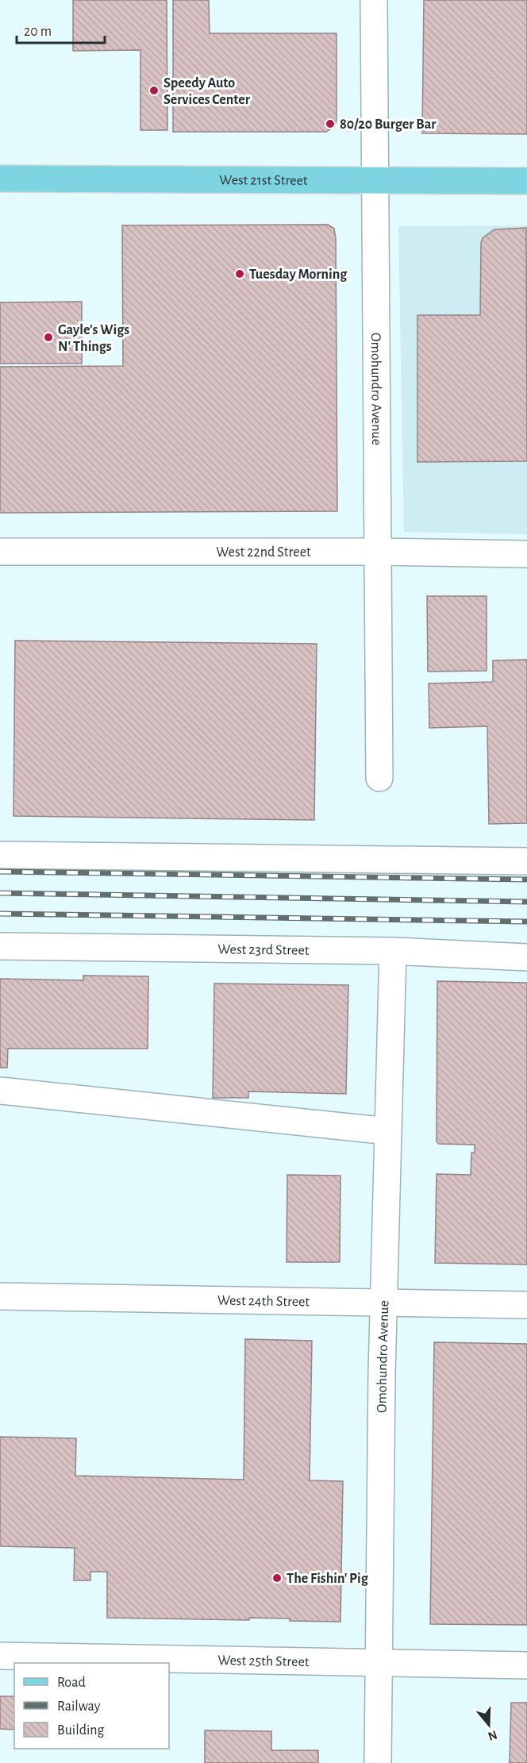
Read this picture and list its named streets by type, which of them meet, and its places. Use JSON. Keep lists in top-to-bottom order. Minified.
{"streets":{"main road":["West 21st Street"],"street":["Omohundro Avenue","West 22nd Street","West 23rd Street","West 24th Street","West 25th Street"]},"crossings":[["West 21st Street","Omohundro Avenue"],["Omohundro Avenue","West 22nd Street"],["Omohundro Avenue","West 23rd Street"],["Omohundro Avenue","West 24th Street"],["Omohundro Avenue","West 25th Street"]],"places":["Speedy Auto Services Center","80/20 Burger Bar","Tuesday Morning","Gayle's Wigs N' Things","The Fishin' Pig"],"legend":["Road","Railway","Building"],"scale_bar":"20 m","north":"bottom"}
